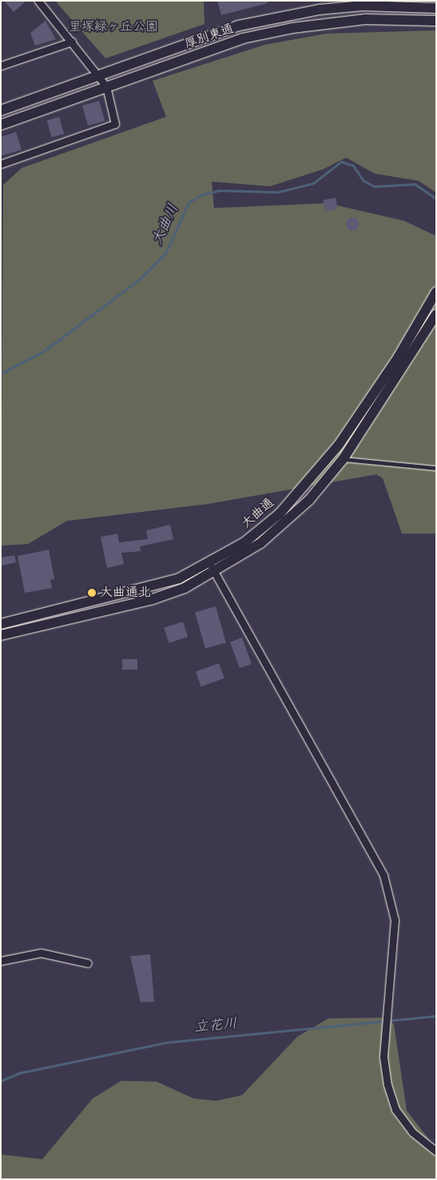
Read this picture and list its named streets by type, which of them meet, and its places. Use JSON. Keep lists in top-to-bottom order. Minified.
{"streets":{"street":["厚別東通","大曲通"]},"water":["大曲川","立花川"],"parks":["里塚緑ヶ丘公園"],"places":["大曲通北"]}
